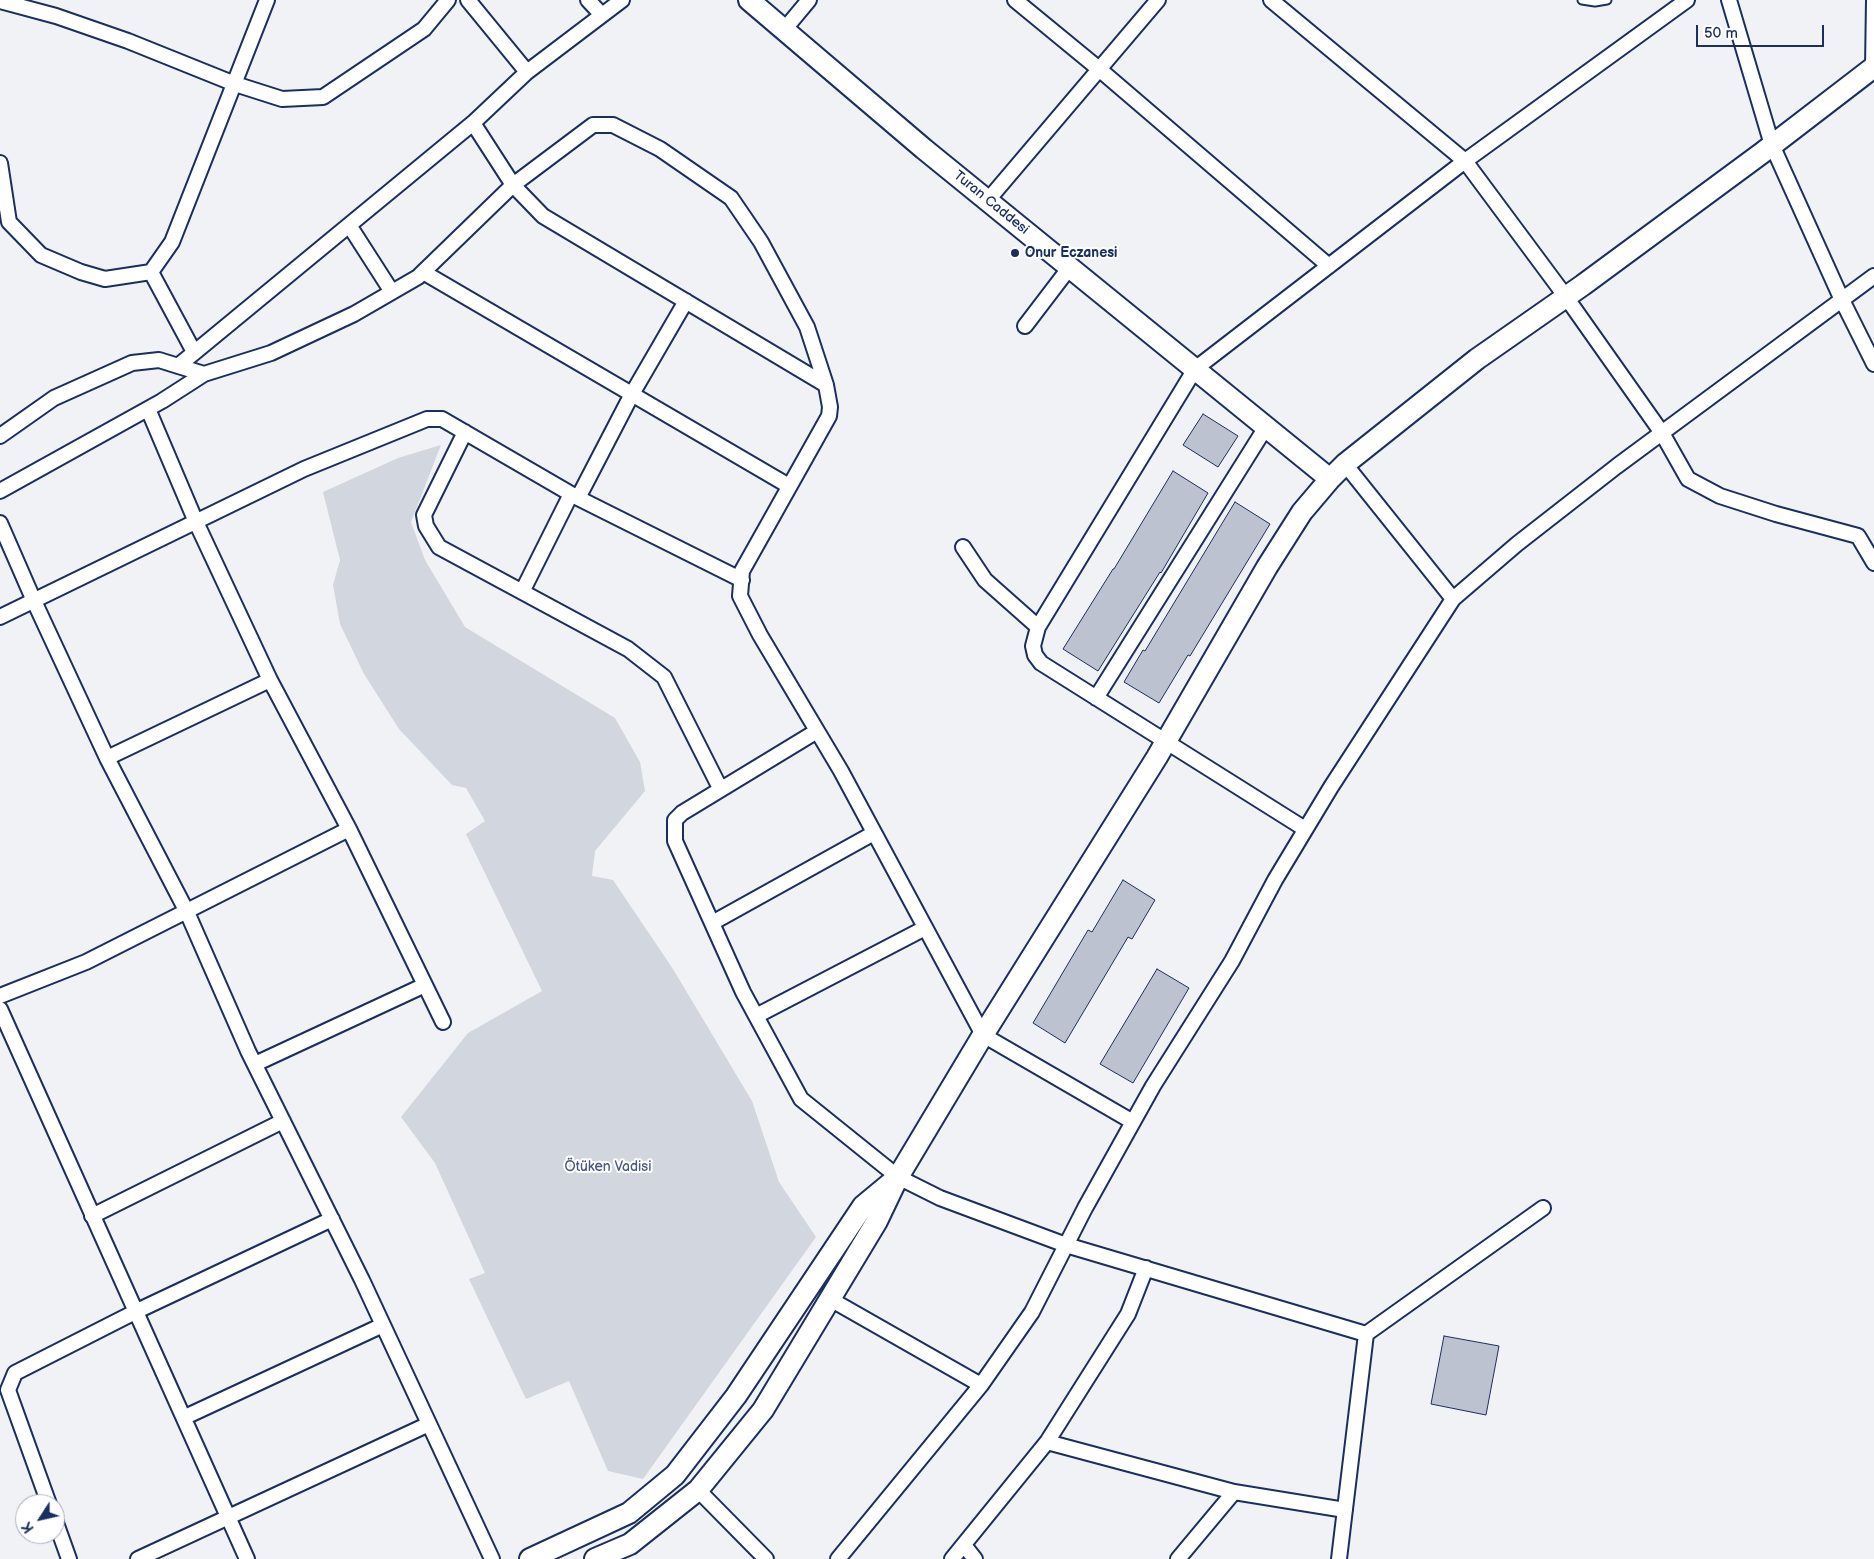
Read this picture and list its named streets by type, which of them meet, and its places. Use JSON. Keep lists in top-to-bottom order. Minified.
{"streets":{"street":["Turan Caddesi"]},"parks":["Ötüken Vadisi"],"places":["Onur Eczanesi"],"scale_bar":"50 m","north":"bottom left"}
